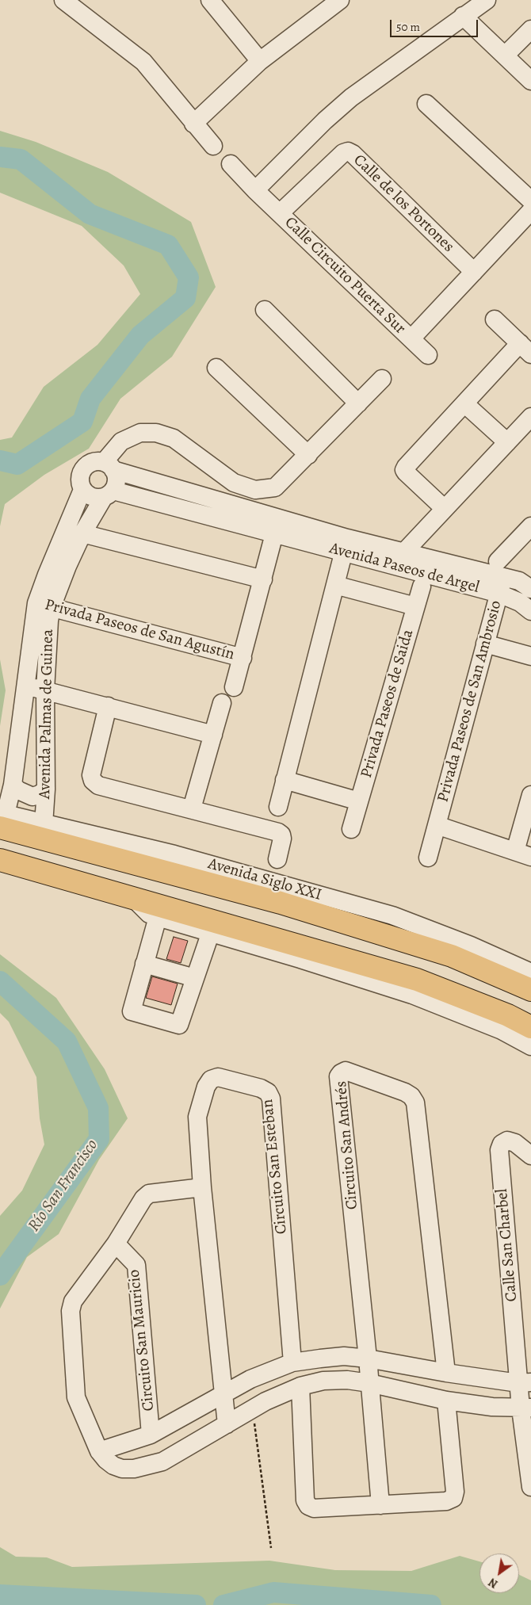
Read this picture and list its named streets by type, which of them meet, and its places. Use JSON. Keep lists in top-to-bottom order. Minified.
{"streets":{"highway":["Avenida Siglo XXI"],"street":["Calle de los Portones","Calle Circuito Puerta Sur","Avenida Paseos de Argel","Privada Paseos de San Agustín","Privada Paseos de San Ambrosio","Privada Paseos de Saida","Avenida Palmas de Guinea","Circuito San Andrés","Circuito San Esteban","Calle San Charbel","Circuito San Mauricio"]},"crossings":[["Calle de los Portones","Calle Circuito Puerta Sur"],["Avenida Paseos de Argel","Privada Paseos de San Agustín"],["Avenida Paseos de Argel","Privada Paseos de San Ambrosio"],["Privada Paseos de San Agustín","Avenida Palmas de Guinea"],["Avenida Palmas de Guinea","Avenida Siglo XXI"]],"water":["Río San Francisco"],"scale_bar":"50 m","north":"bottom left"}
